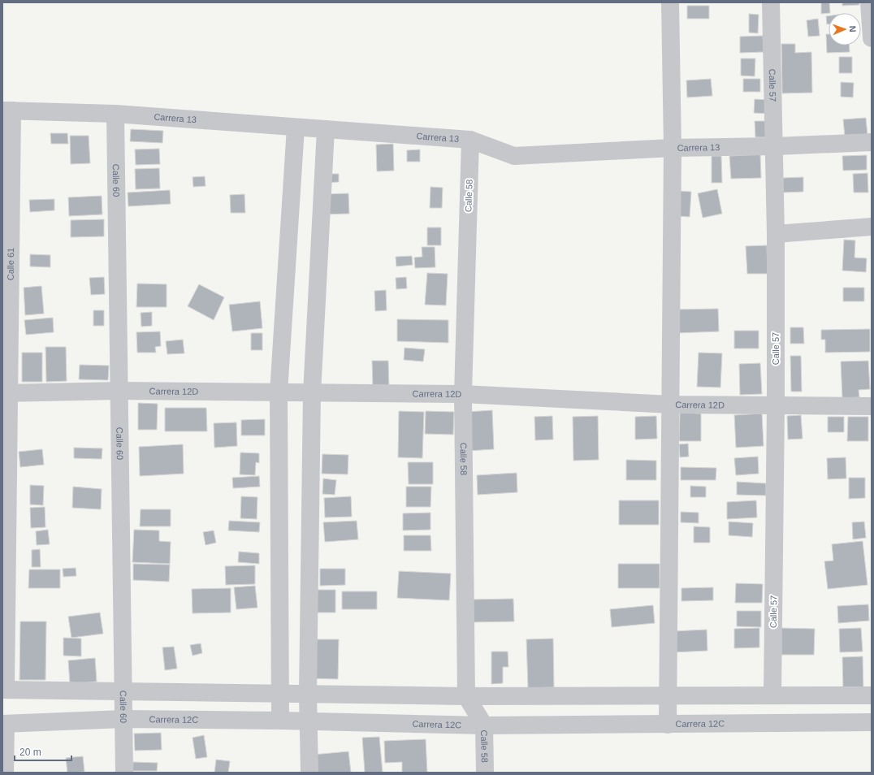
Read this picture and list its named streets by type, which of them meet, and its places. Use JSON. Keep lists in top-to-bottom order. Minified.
{"streets":{"street":["Calle 57","Carrera 13","Calle 60","Calle 58","Calle 61","Carrera 12D","Carrera 12C"]},"crossings":[["Calle 57","Carrera 13"],["Calle 57","Carrera 12D"],["Carrera 13","Calle 60"],["Carrera 13","Calle 58"],["Carrera 13","Calle 61"],["Calle 60","Carrera 12D"],["Calle 60","Carrera 12C"],["Calle 58","Carrera 12D"],["Calle 58","Carrera 12C"],["Calle 61","Carrera 12D"]],"scale_bar":"20 m","north":"right"}
